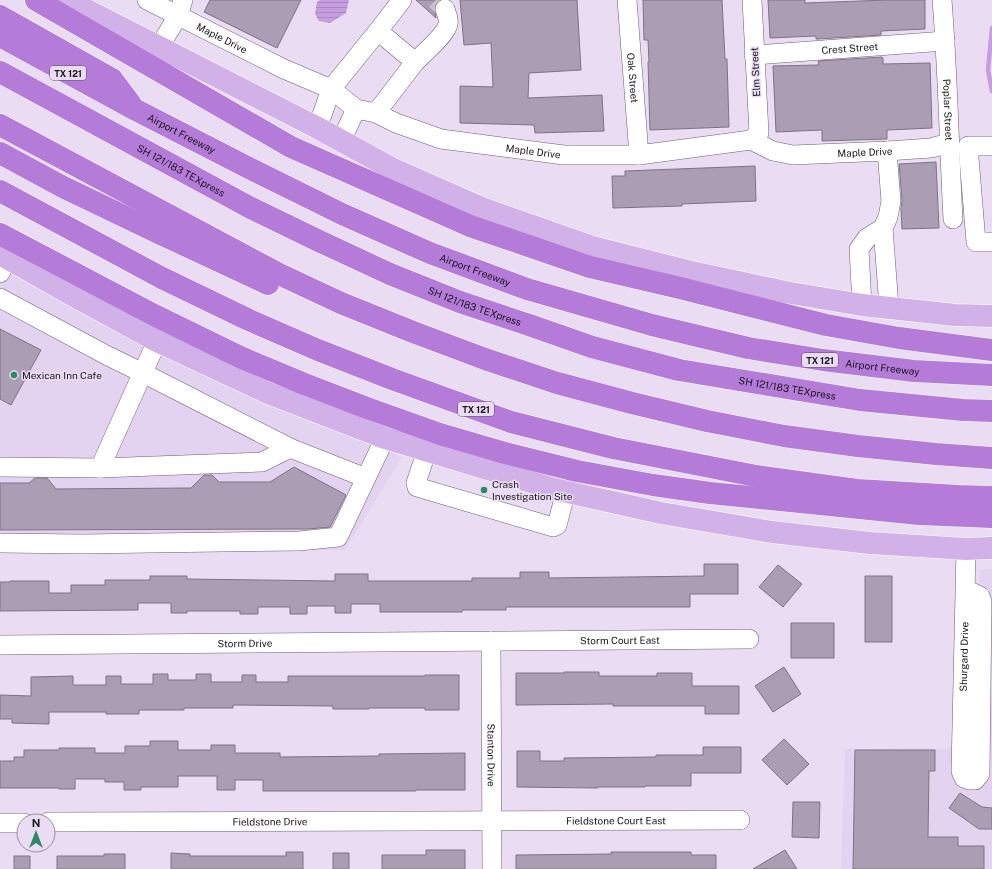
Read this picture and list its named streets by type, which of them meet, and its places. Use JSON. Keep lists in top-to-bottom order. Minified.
{"streets":{"highway":["TX 121","Airport Freeway","SH 121/183 TEXpress"],"street":["Maple Drive","Crest Street","Elm Street","Oak Street","Poplar Street","Storm Court East","Storm Drive","Shurgard Drive","Stanton Drive","Fieldstone Court East","Fieldstone Drive"]},"crossings":[["Maple Drive","Elm Street"],["Maple Drive","Oak Street"],["Maple Drive","Poplar Street"],["Crest Street","Elm Street"],["Crest Street","Poplar Street"],["Storm Court East","Storm Drive"],["Storm Court East","Stanton Drive"],["Storm Drive","Stanton Drive"],["Stanton Drive","Fieldstone Court East"],["Stanton Drive","Fieldstone Drive"],["Fieldstone Court East","Fieldstone Drive"]],"places":["Mexican Inn Cafe","Crash Investigation Site"],"north":"top"}
